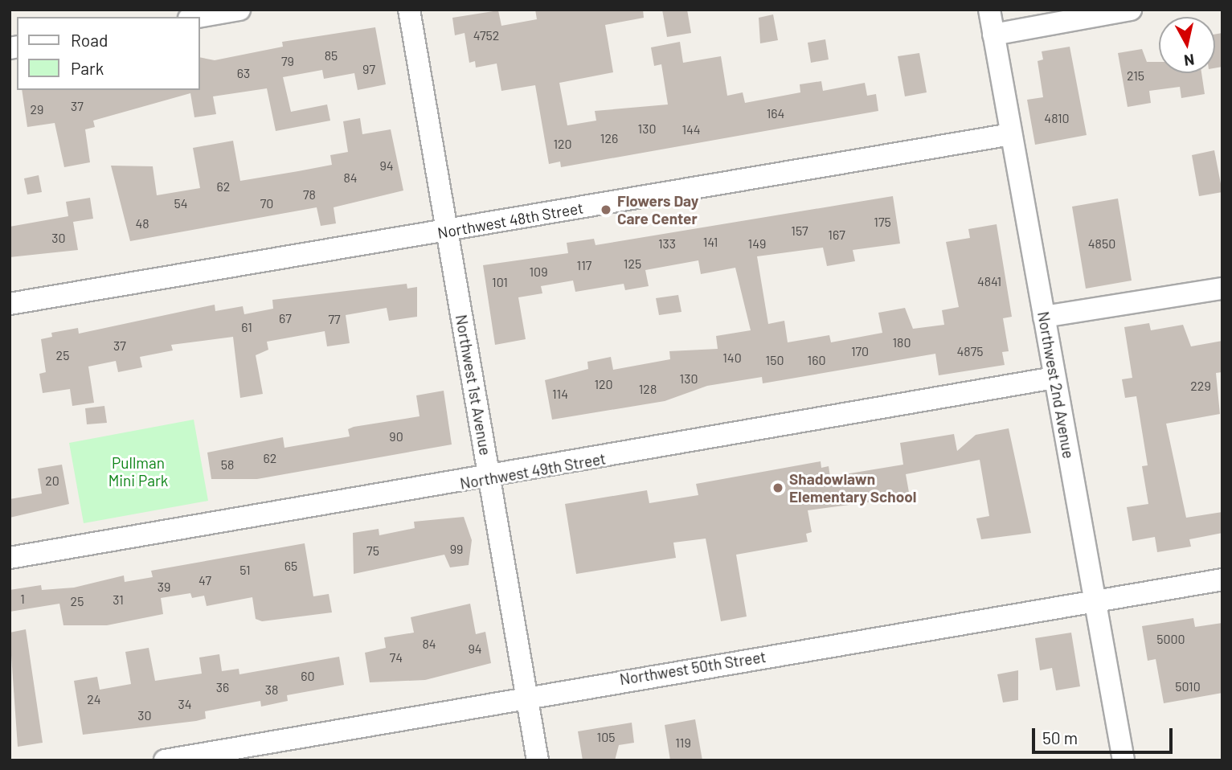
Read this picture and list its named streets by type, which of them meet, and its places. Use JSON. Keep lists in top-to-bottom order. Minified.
{"streets":{"street":["Northwest 48th Street","Northwest 1st Avenue","Northwest 2nd Avenue","Northwest 49th Street","Northwest 50th Street"]},"crossings":[["Northwest 48th Street","Northwest 1st Avenue"],["Northwest 48th Street","Northwest 2nd Avenue"],["Northwest 1st Avenue","Northwest 49th Street"],["Northwest 1st Avenue","Northwest 50th Street"],["Northwest 2nd Avenue","Northwest 49th Street"],["Northwest 2nd Avenue","Northwest 50th Street"]],"parks":["Pullman Mini Park"],"places":["Flowers Day Care Center","Shadowlawn Elementary School"],"house_numbers":["4752","85","79","97","63","215","37","29","164","4810","130","144","126","120","94","84","62","78","54","70","175","48","157","167","30","141","133","149","4850","125","117","109","4841","101","67","77","61","180","37","170","4875","25","140","150","160","130","120","229","128","114","90","62","58","20","99","75","65","51","47","39","1","31","25","5000","84","94","74","60","5010","36","38","24","34","30","105","119"],"legend":["Road","Park"],"scale_bar":"50 m","north":"bottom"}
